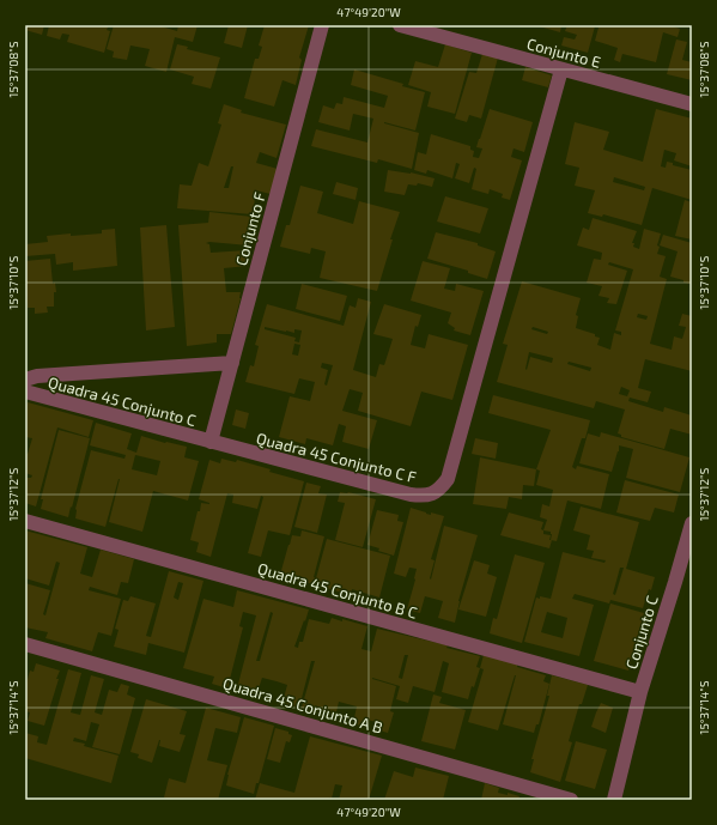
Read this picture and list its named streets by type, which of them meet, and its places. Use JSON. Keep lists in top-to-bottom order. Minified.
{"streets":{"street":["Conjunto E","Conjunto F","Quadra 45 Conjunto C","Quadra 45 Conjunto C F","Quadra 45 Conjunto B C","Conjunto C","Quadra 45 Conjunto A B"]},"crossings":[["Conjunto E","Quadra 45 Conjunto C F"],["Conjunto F","Quadra 45 Conjunto C"],["Conjunto F","Quadra 45 Conjunto C F"],["Quadra 45 Conjunto C","Quadra 45 Conjunto C F"],["Quadra 45 Conjunto B C","Conjunto C"]],"coordinates":["47°49'20\"W","15°37'08\"S","15°37'10\"S","15°37'12\"S","15°37'14\"S"]}
